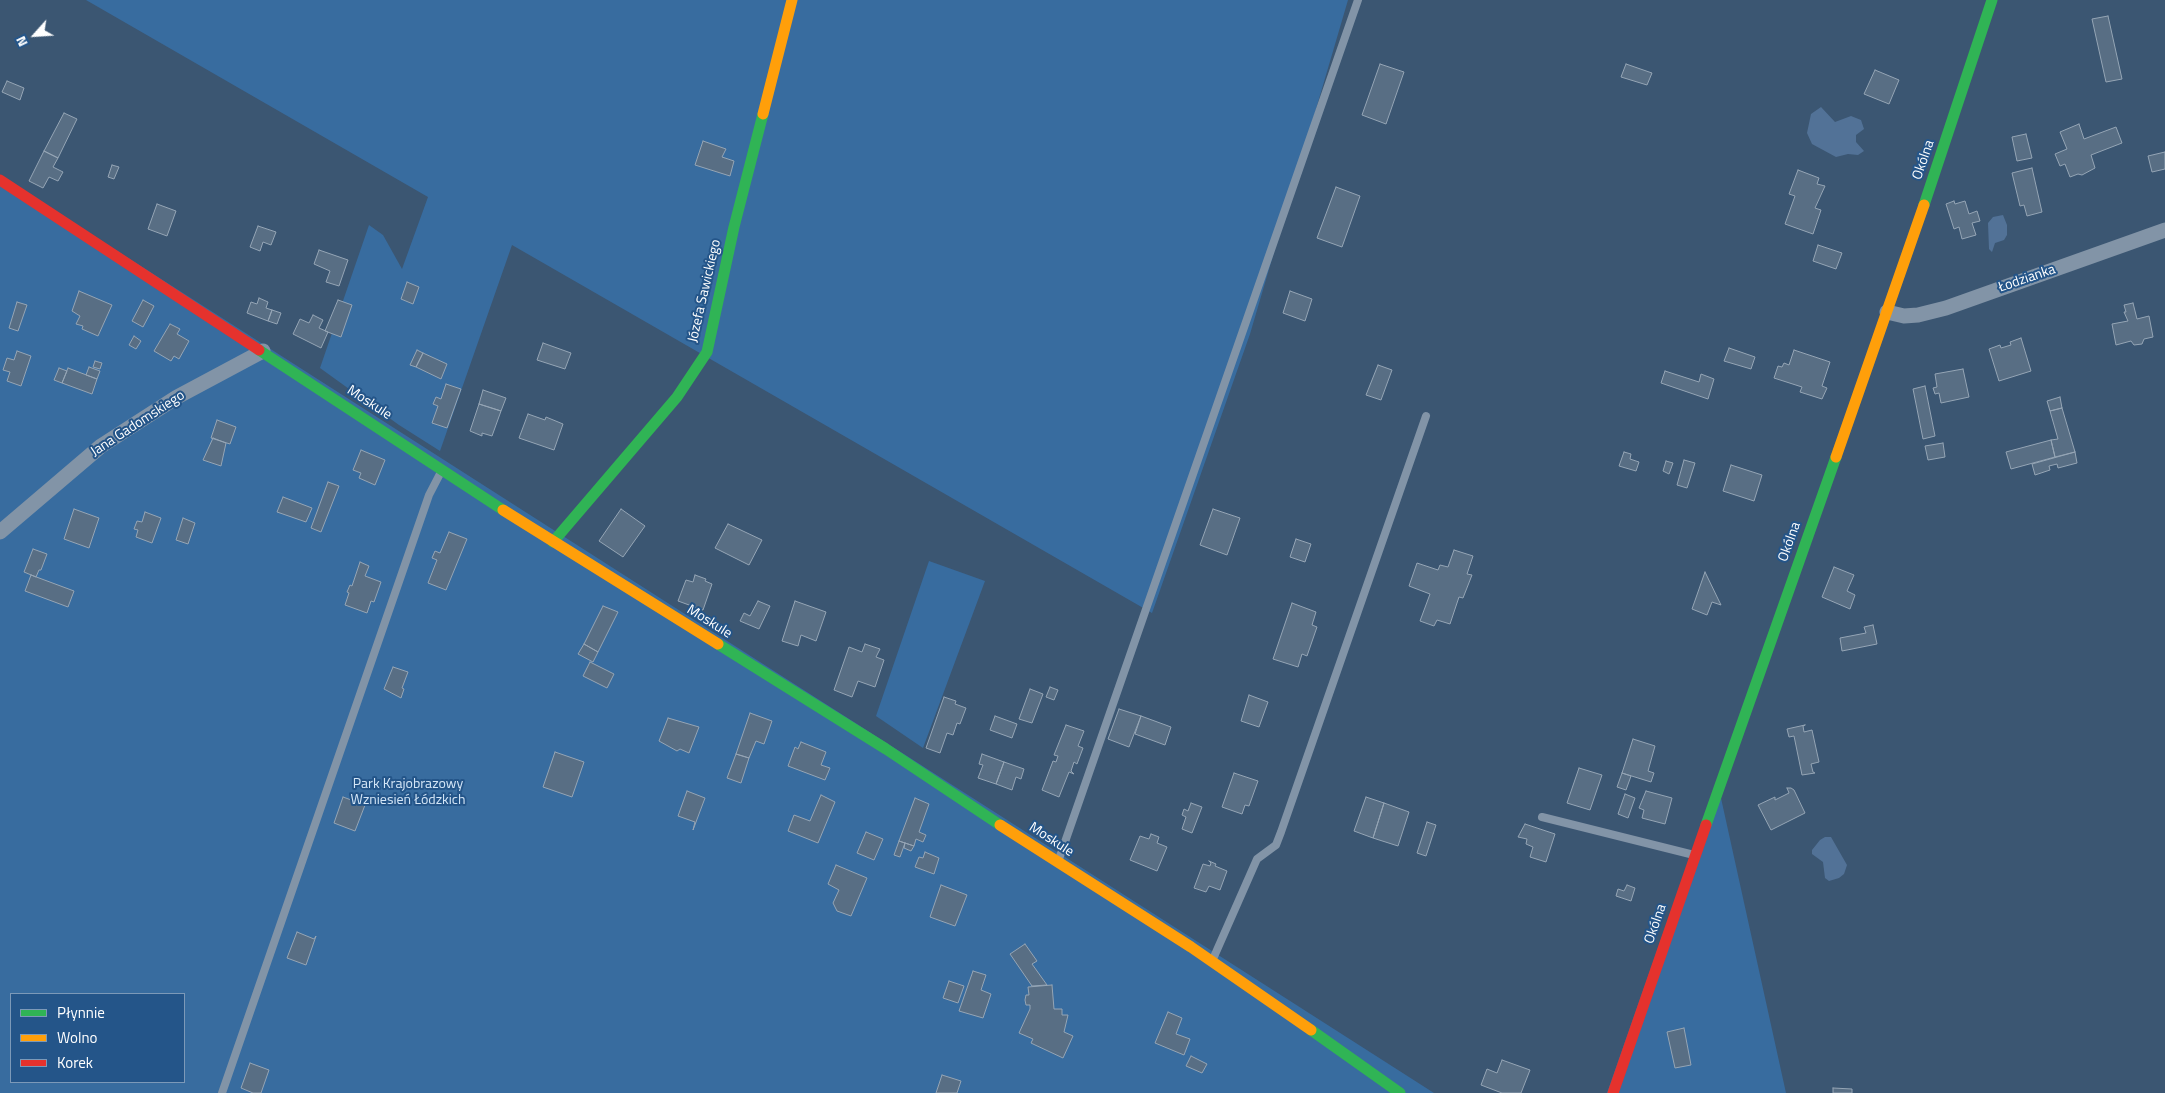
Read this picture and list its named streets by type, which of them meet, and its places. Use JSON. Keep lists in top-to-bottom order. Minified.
{"streets":{"street":["Okólna","Łodzianka","Józefa Sawickiego","Moskule","Jana Gadomskiego"]},"crossings":[["Okólna","Łodzianka"],["Józefa Sawickiego","Moskule"],["Moskule","Jana Gadomskiego"]],"parks":["Park Krajobrazowy Wzniesień Łódzkich"],"legend":["Płynnie","Wolno","Korek"],"north":"bottom left"}
